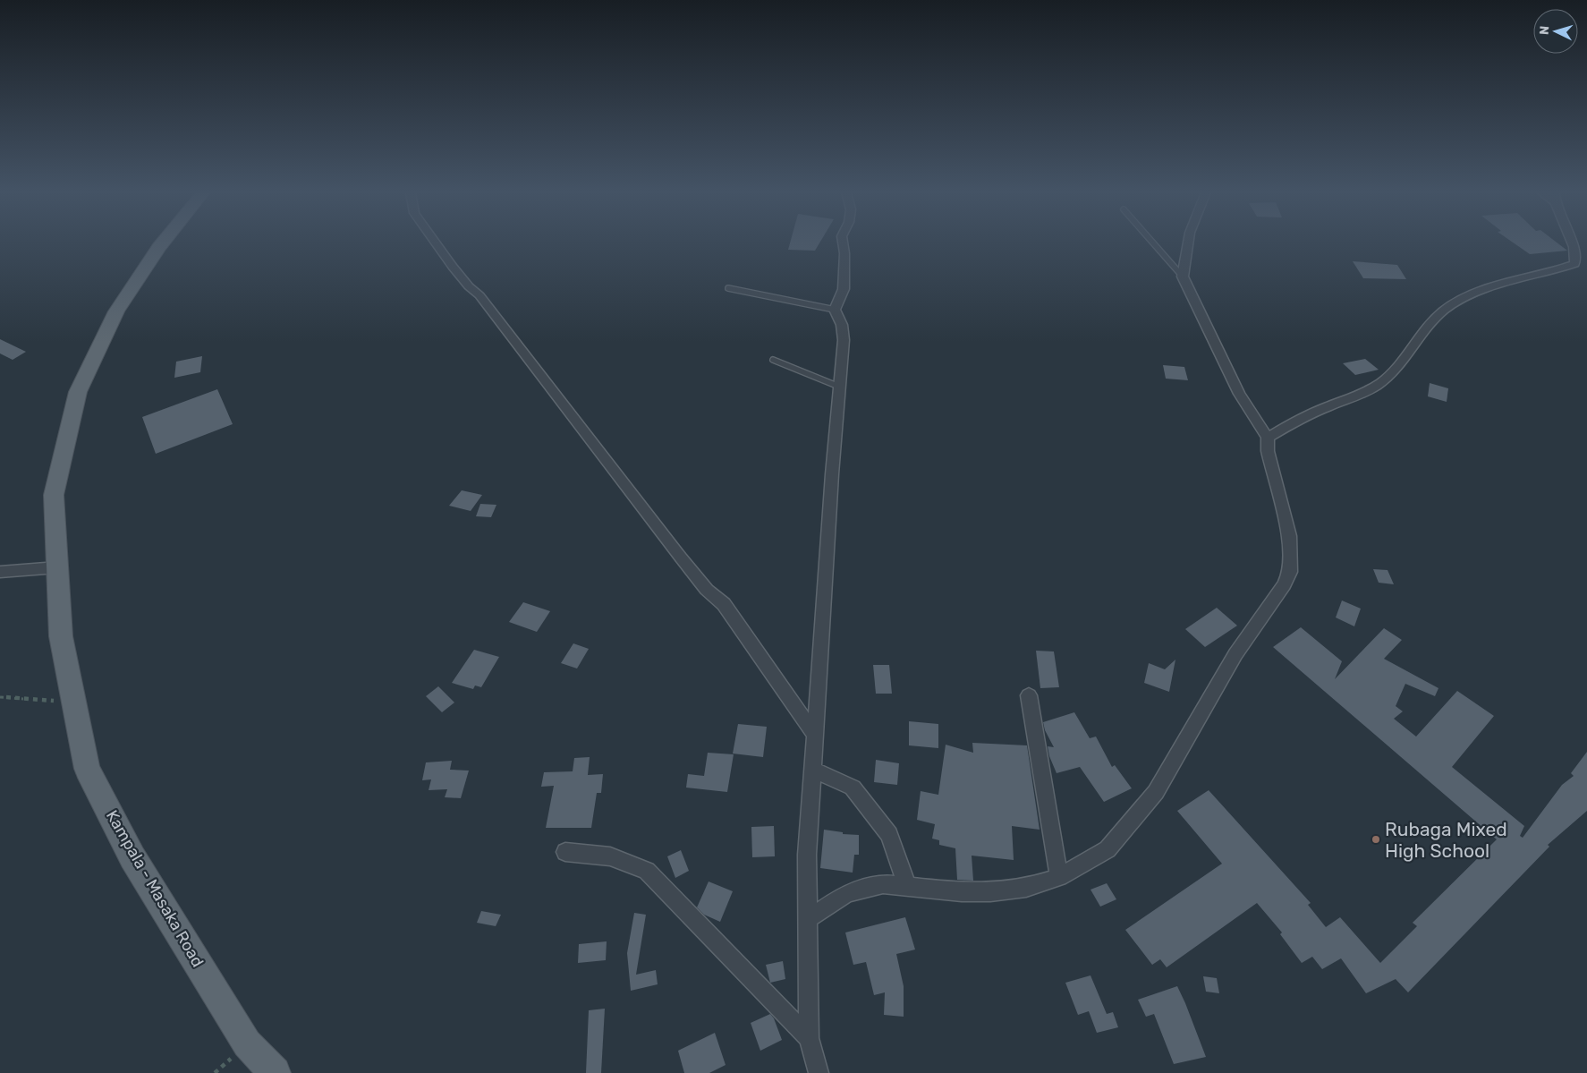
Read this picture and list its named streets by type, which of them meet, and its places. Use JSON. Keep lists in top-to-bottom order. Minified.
{"streets":{"main road":["Kampala - Masaka Road"]},"places":["Rubaga Mixed High School"],"north":"left"}
